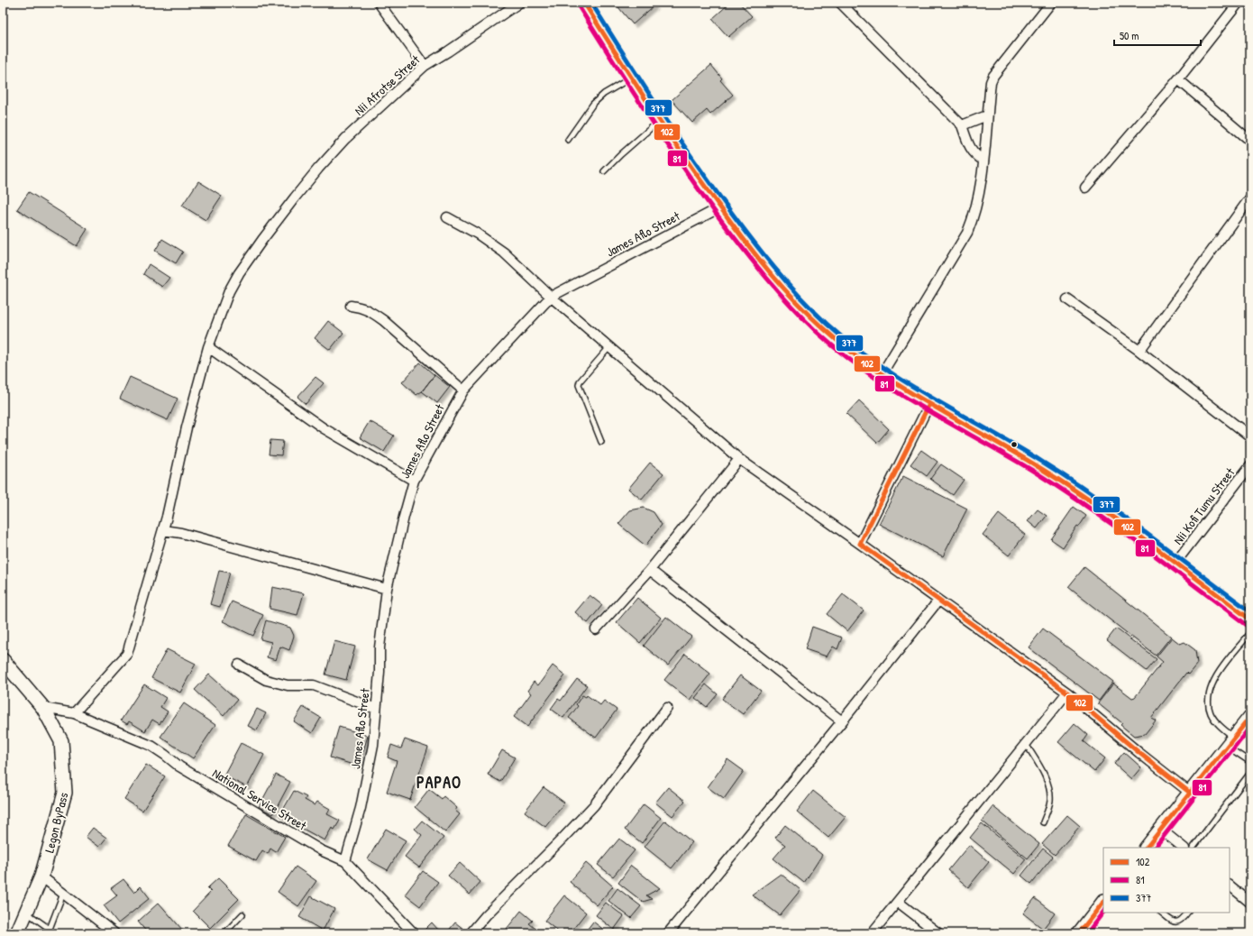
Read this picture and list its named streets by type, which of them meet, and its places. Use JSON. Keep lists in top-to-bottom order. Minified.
{"streets":{"street":["Nii Afrotse Street","James Aflo Street","Nii Kofi Tumu Street","National Service Street","Legon ByPass"]},"crossings":[["Nii Afrotse Street","National Service Street"],["James Aflo Street","National Service Street"],["National Service Street","Legon ByPass"]],"districts":["PAPAO"],"lines":["transit line 102","transit line 377","transit line 81"],"legend":["102","81","377"],"scale_bar":"50 m"}
